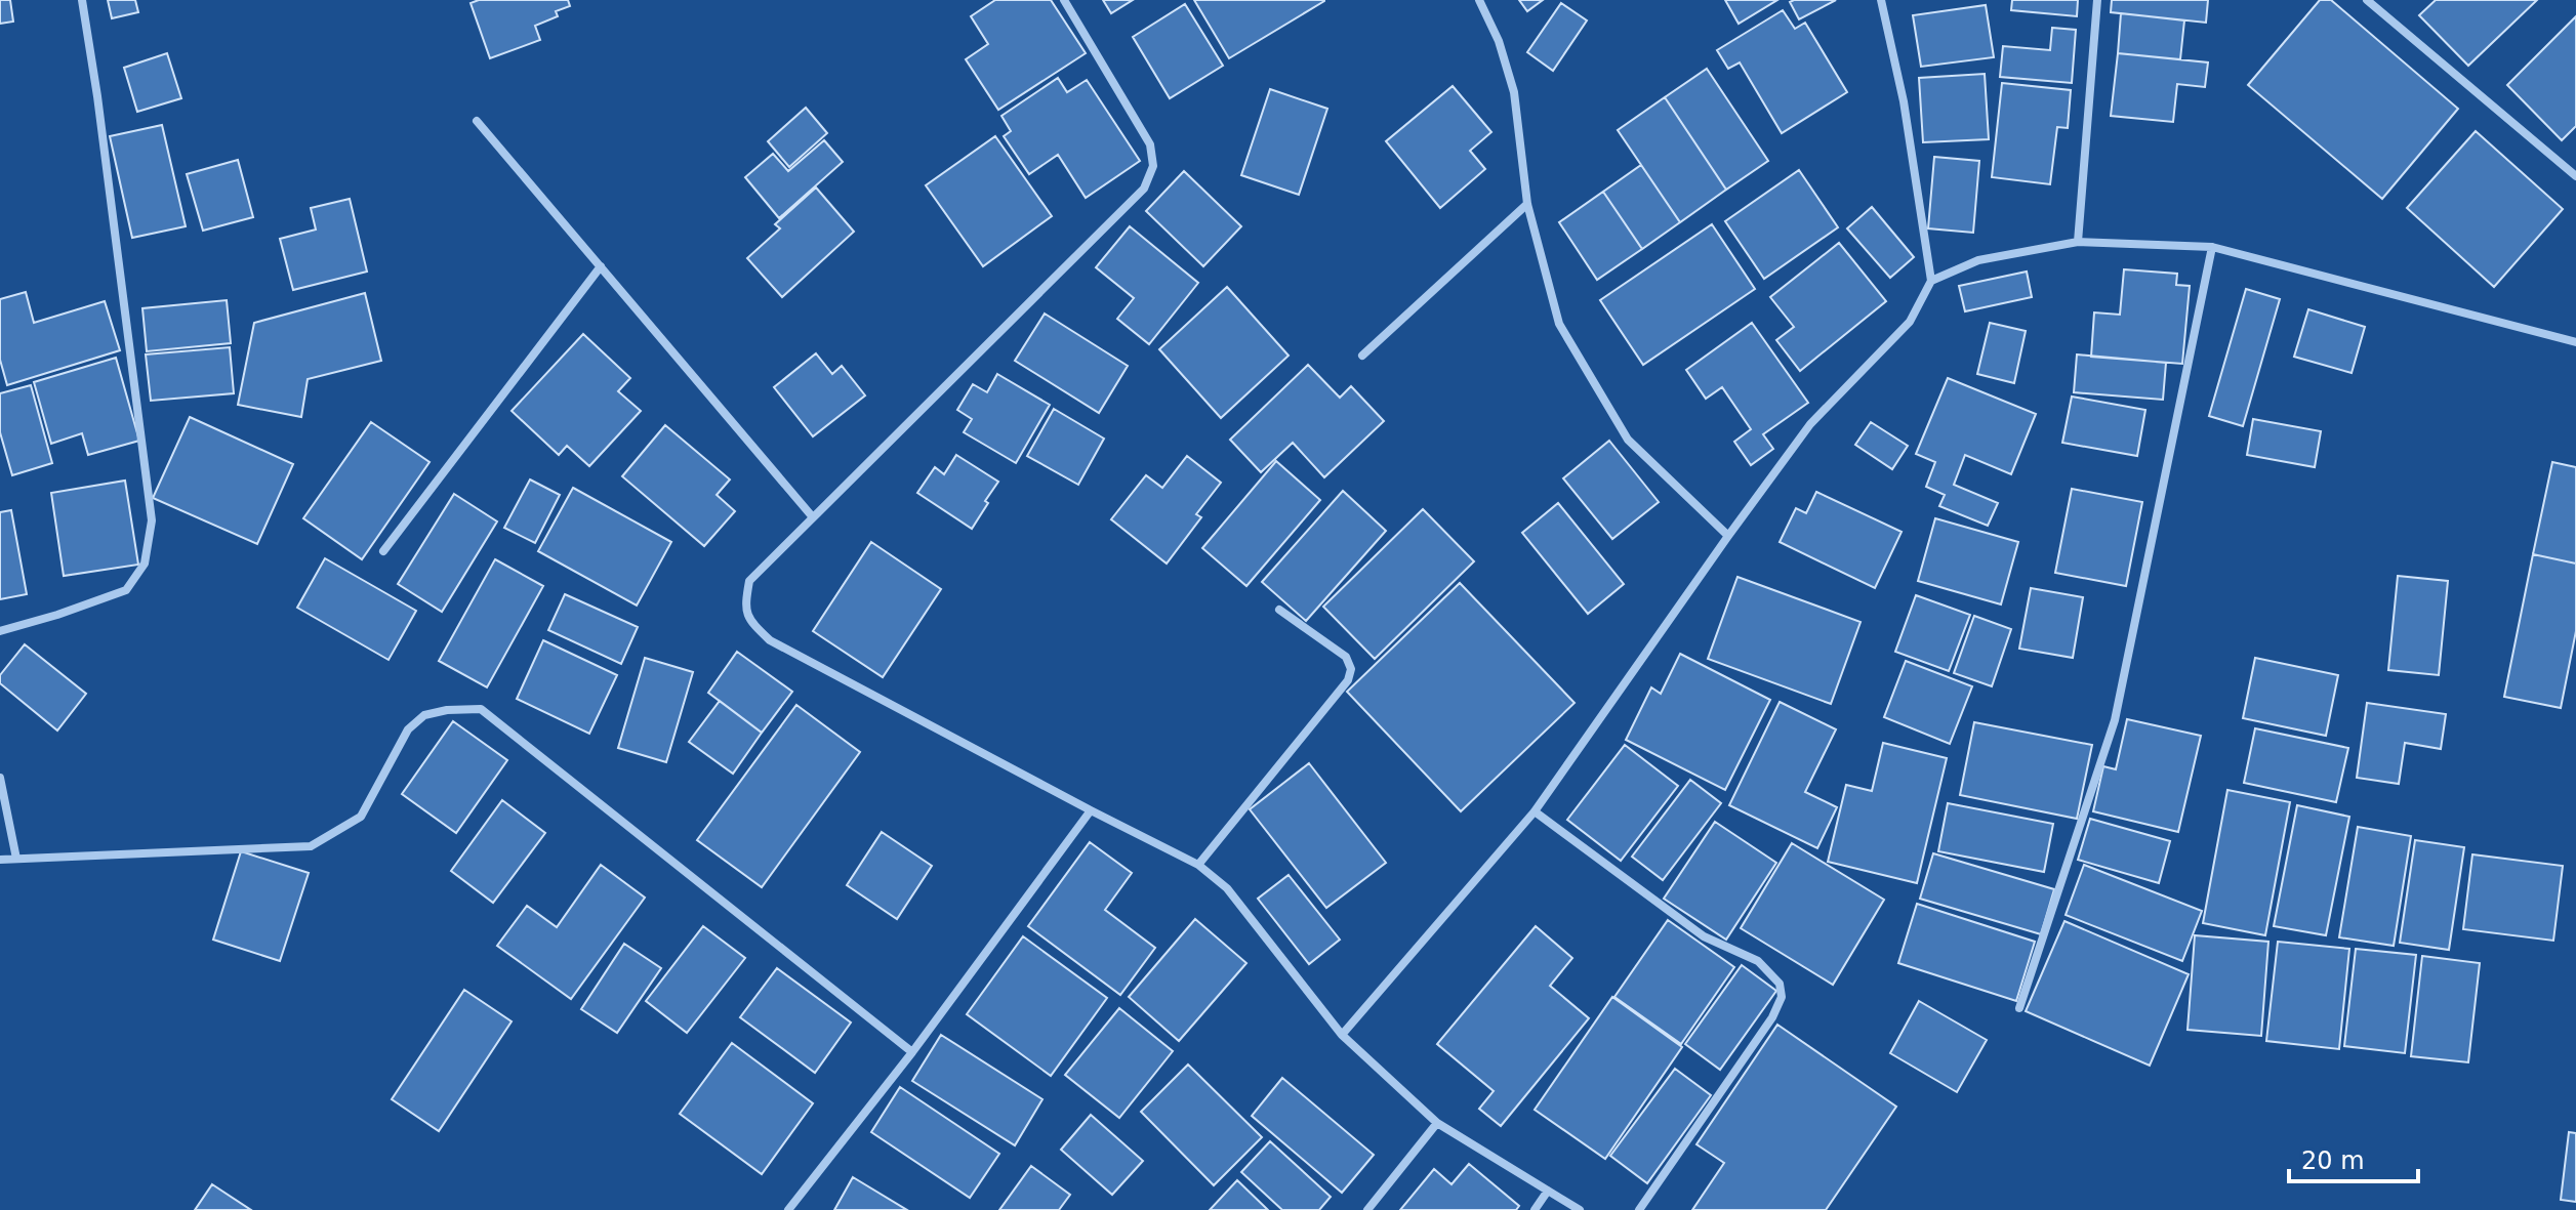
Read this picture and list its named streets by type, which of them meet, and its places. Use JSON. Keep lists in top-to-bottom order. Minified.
{"scale_bar":"20 m"}
